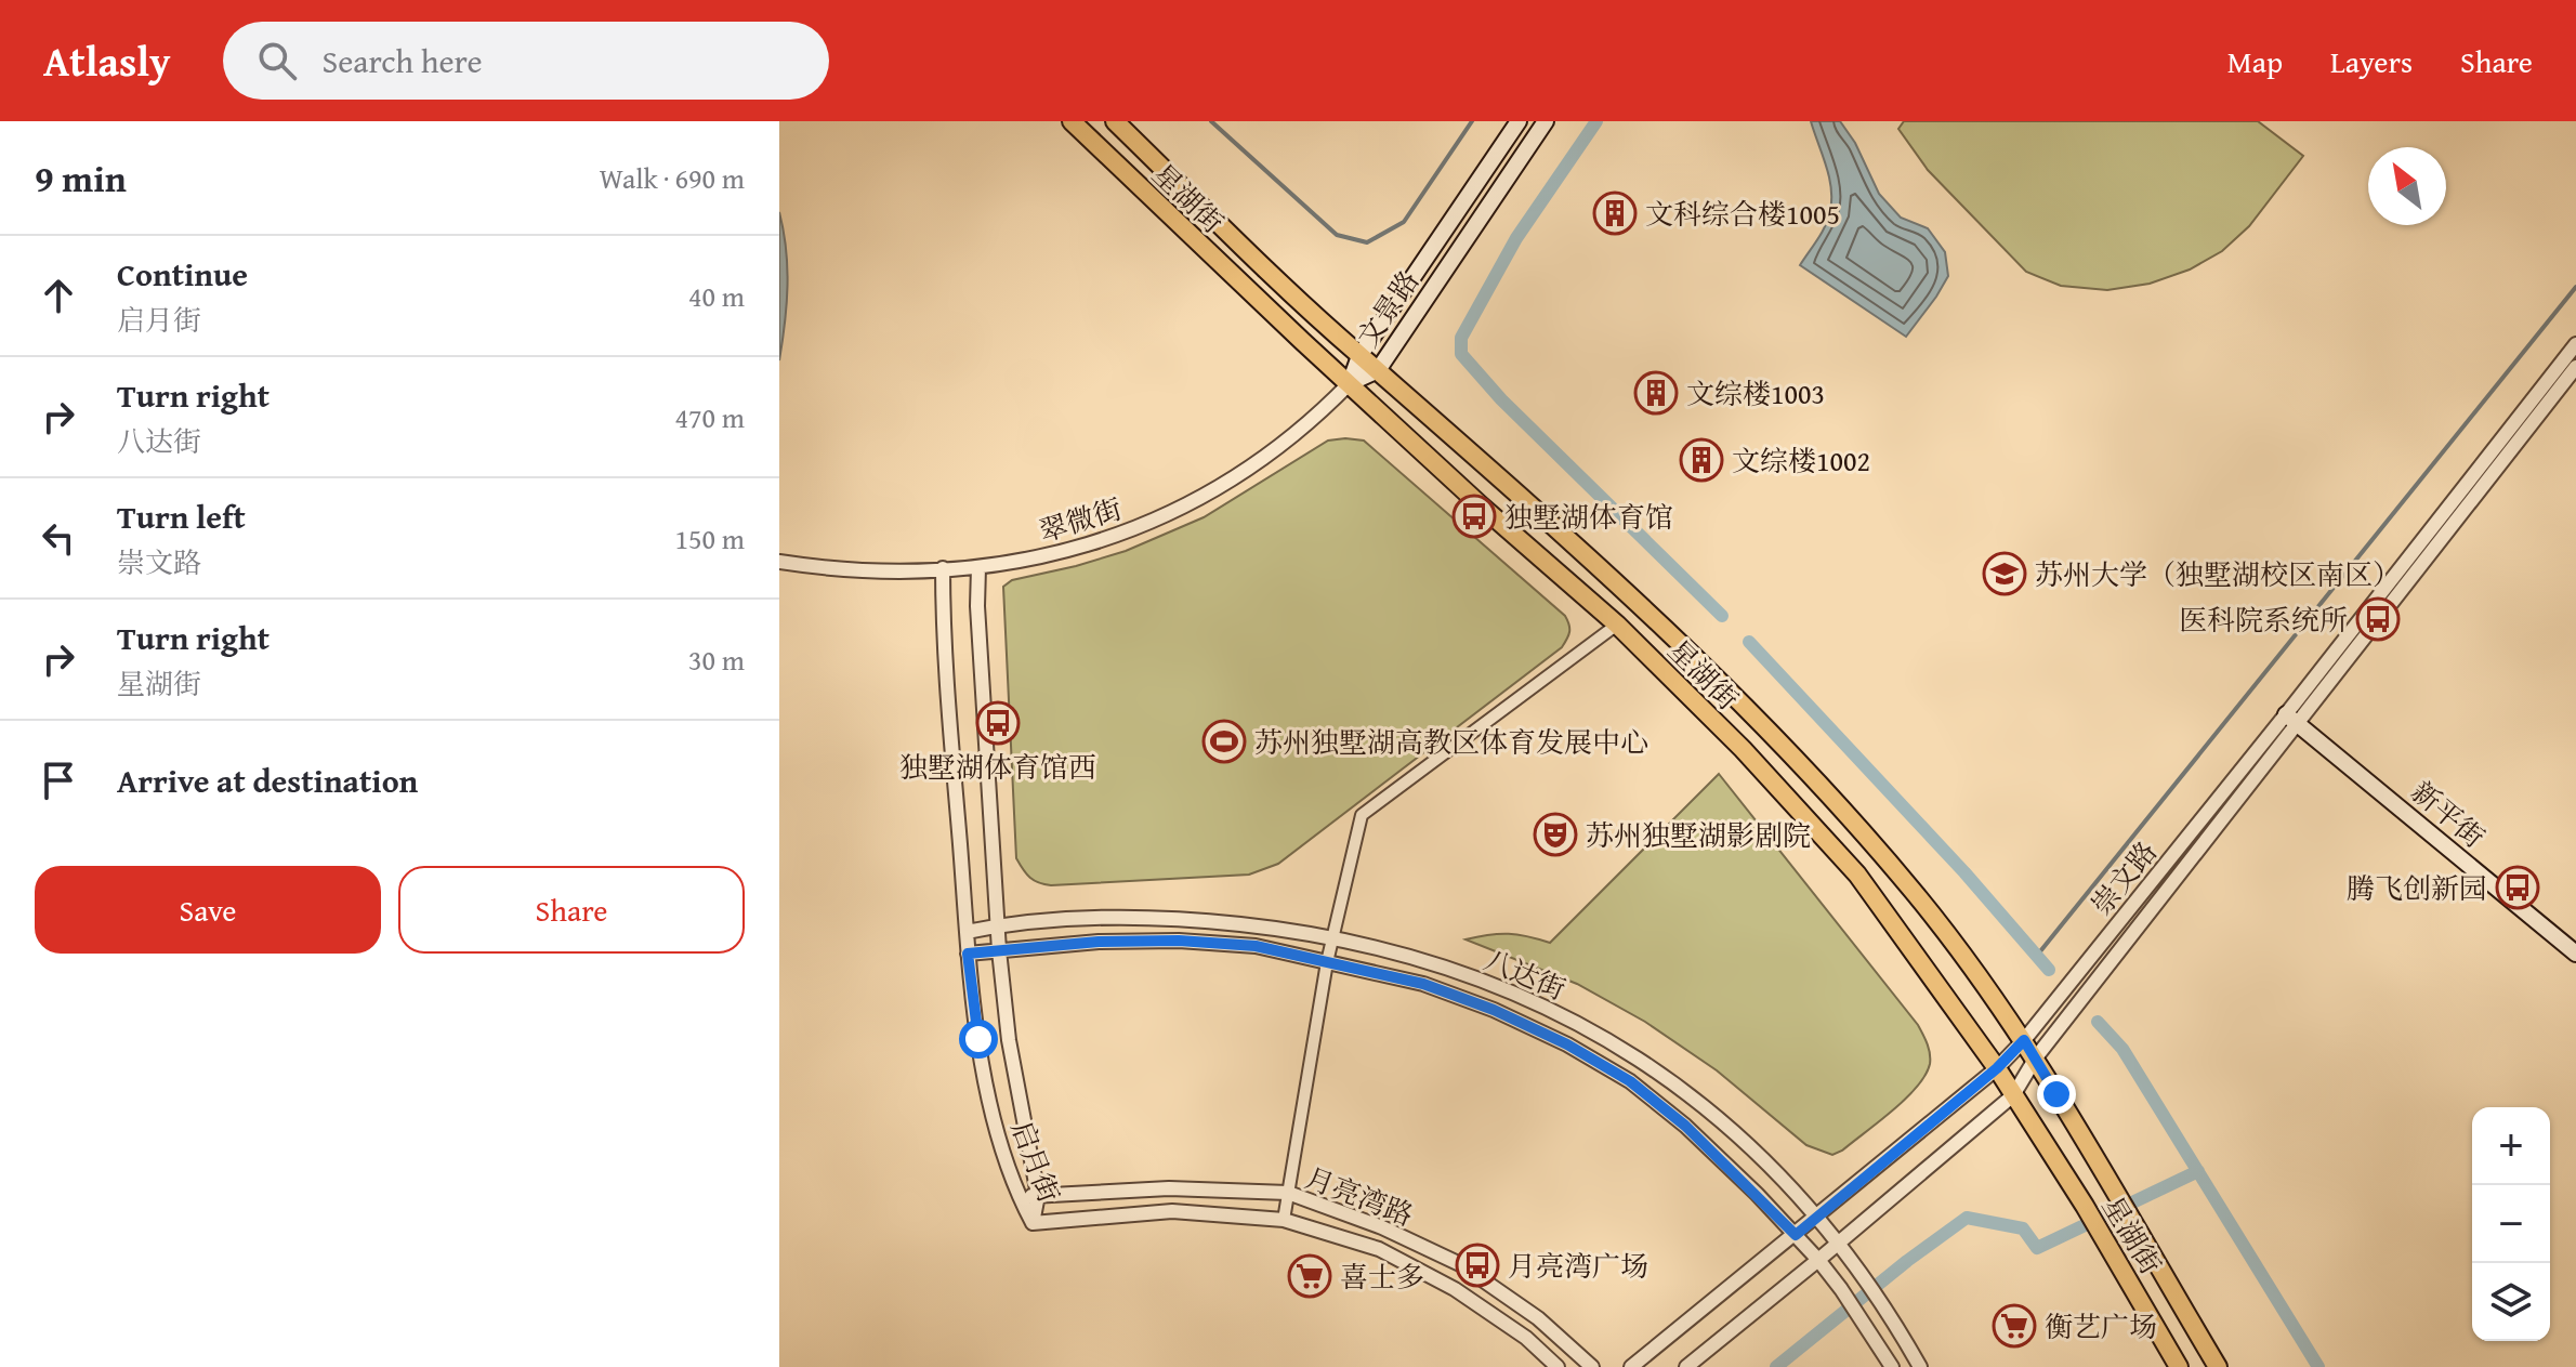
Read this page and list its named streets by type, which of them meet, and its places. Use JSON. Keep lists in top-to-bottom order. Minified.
{"streets":{"main road":["星湖街","文景路","新平街"],"street":["翠微街","崇文路","八达街","启月街","月亮湾路"]},"crossings":[["星湖街","文景路"],["星湖街","翠微街"],["星湖街","崇文路"],["文景路","翠微街"],["翠微街","启月街"],["新平街","崇文路"],["崇文路","八达街"],["八达街","启月街"],["启月街","月亮湾路"]],"places":{"building":["文科综合楼1005","文综楼1003","文综楼1002"],"bus stop":["独墅湖体育馆","医科院系统所","独墅湖体育馆西","腾飞创新园","月亮湾广场"],"school or university":["苏州大学（独墅湖校区南区）"],"sports":["苏州独墅湖高教区体育发展中心"],"theatre":["苏州独墅湖影剧院"],"supermarket":["喜士多","衡艺广场"]},"north":"top left","page":{"header":"Atlasly","search":"Search here","nav":["Map","Layers","Share"],"heading":["9 min","Walk · 690 m"],"list":[["Continue","启月街","40 m"],["Turn right","八达街","470 m"],["Turn left","崇文路","150 m"],["Turn right","星湖街","30 m"],"Arrive at destination"],"buttons":["Save","Share"],"map_buttons":["+","−"]}}
